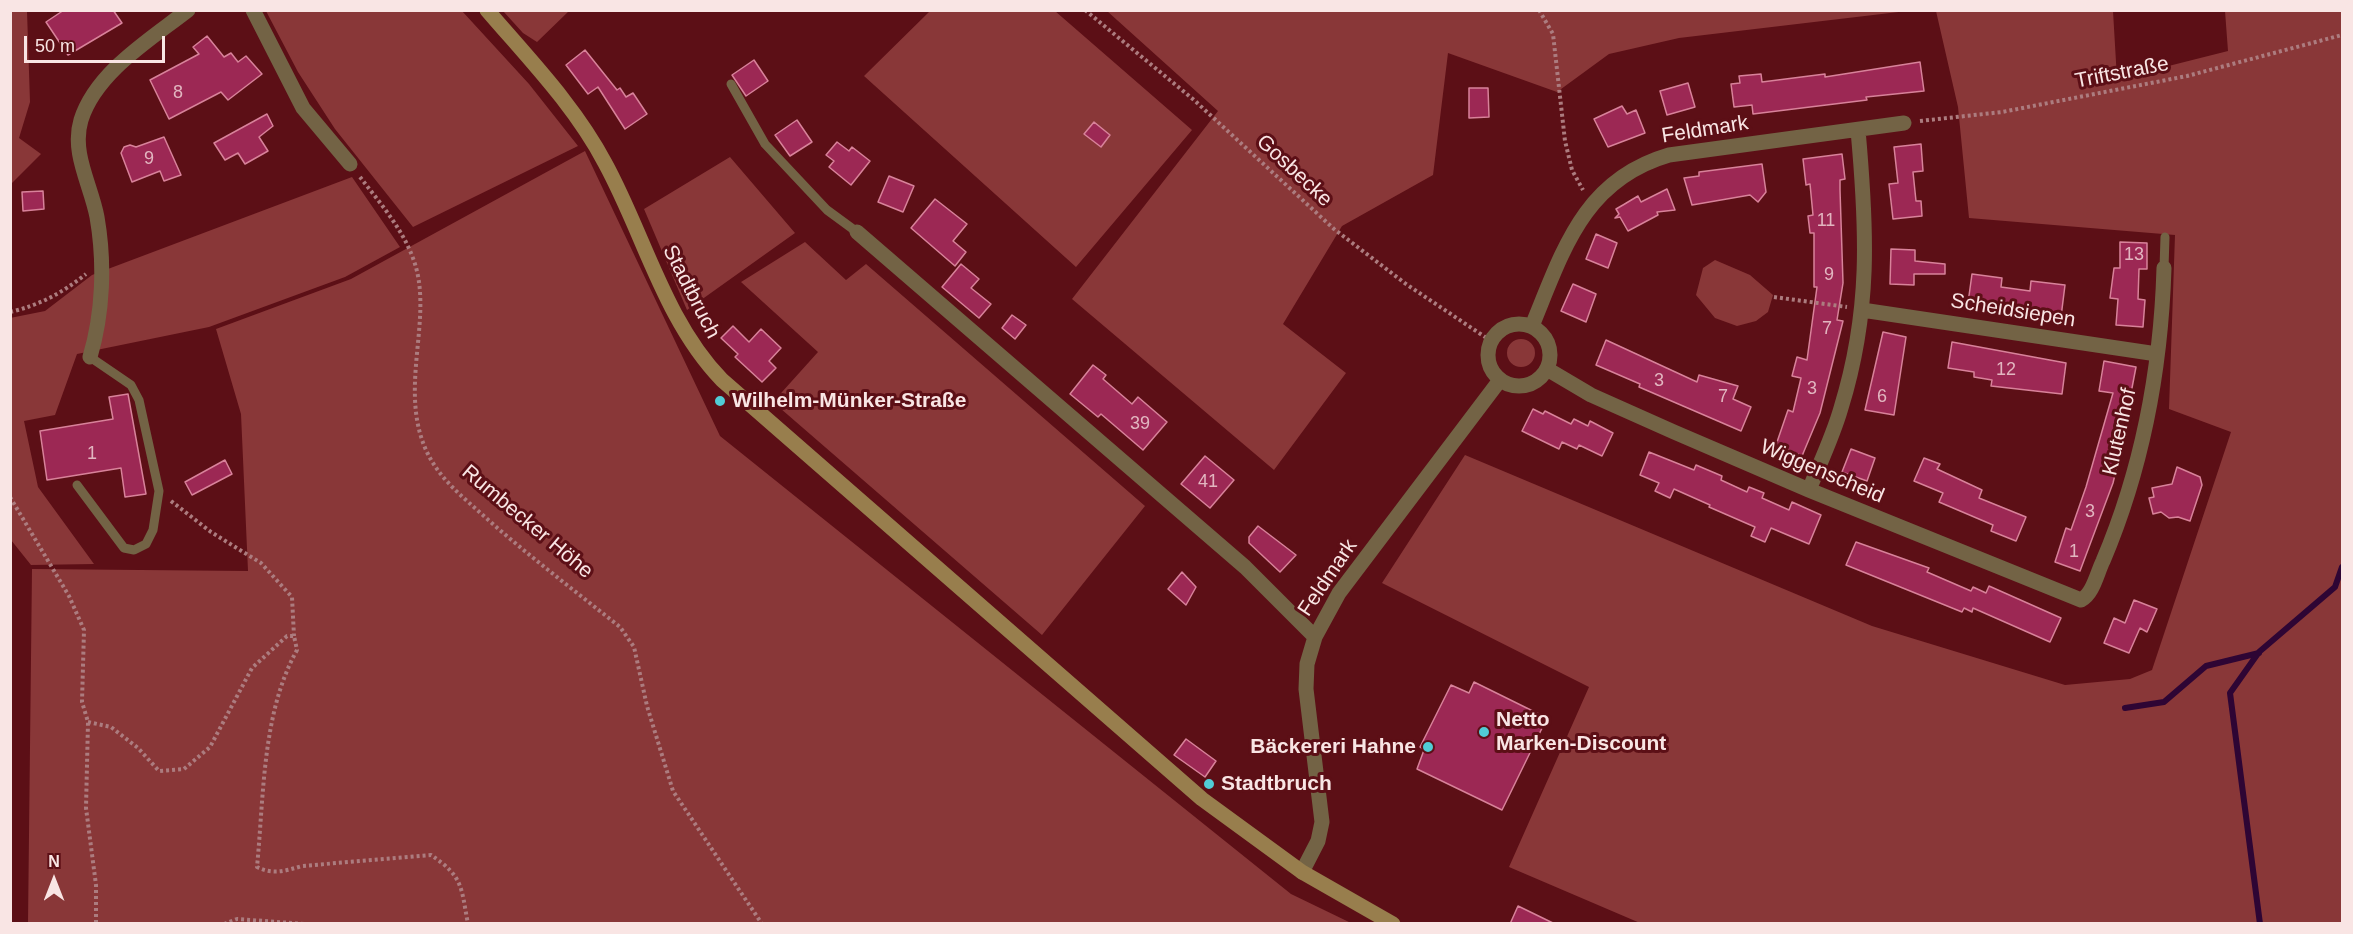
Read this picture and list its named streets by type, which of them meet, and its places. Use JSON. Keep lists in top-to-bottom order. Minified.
{"streets":{"street":["Feldmark","Stadtbruch","Scheidsiepen","Klutenhof","Wiggenscheid"],"path":["Triftstraße","Gosbecke","Rumbecker Höhe"]},"crossings":[["Triftstraße","Feldmark"],["Feldmark","Gosbecke"],["Feldmark","Stadtbruch"],["Feldmark","Wiggenscheid"],["Gosbecke","Wiggenscheid"],["Scheidsiepen","Klutenhof"],["Klutenhof","Wiggenscheid"]],"places":["Wilhelm-Münker-Straße","Netto Marken-Discount","Bäckereri Hahne","Stadtbruch"],"house_numbers":["8","9","11","13","9","7","12","3","3","7","6","39","1","41","3","1"],"scale_bar":"50 m","north":"top"}
